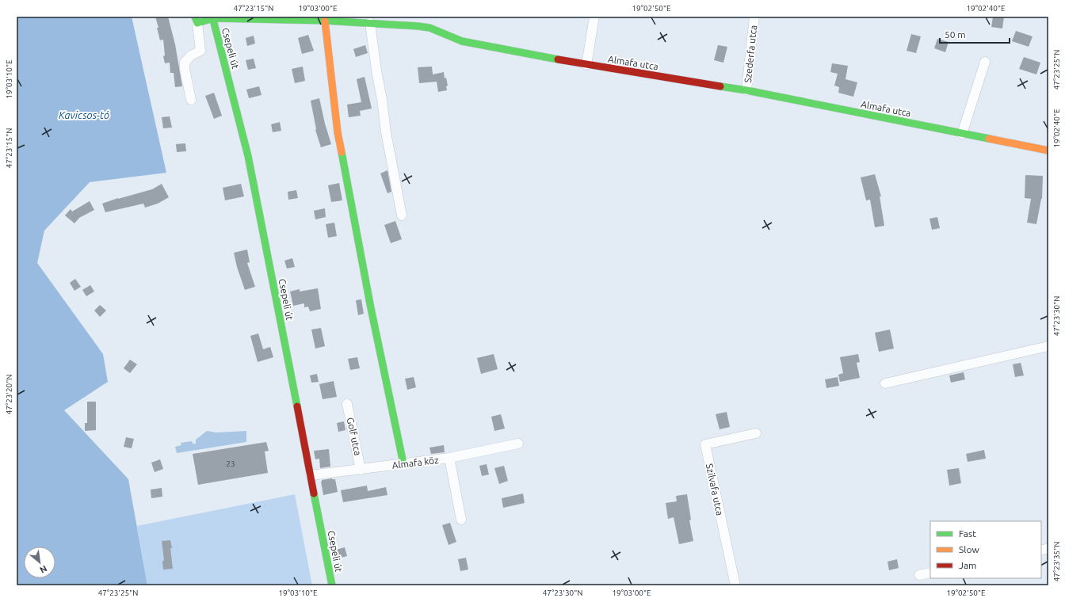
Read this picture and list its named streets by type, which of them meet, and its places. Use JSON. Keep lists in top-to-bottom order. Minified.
{"streets":{"street":["Csepeli út","Szederfa utca","Almafa utca","Golf utca","Almafa köz","Szilvafa utca"]},"crossings":[["Csepeli út","Almafa utca"],["Csepeli út","Almafa köz"],["Szederfa utca","Almafa utca"],["Golf utca","Almafa köz"]],"water":["Kavicsos-tó"],"house_numbers":["23"],"legend":["Fast","Slow","Jam"],"scale_bar":"50 m","north":"bottom right","coordinates":["47°23'15\"N","19°03'00\"E","19°02'50\"E","19°02'40\"E","47°23'25\"N","19°03'10\"E","47°23'30\"N","47°23'20\"N","47°23'35\"N"]}
